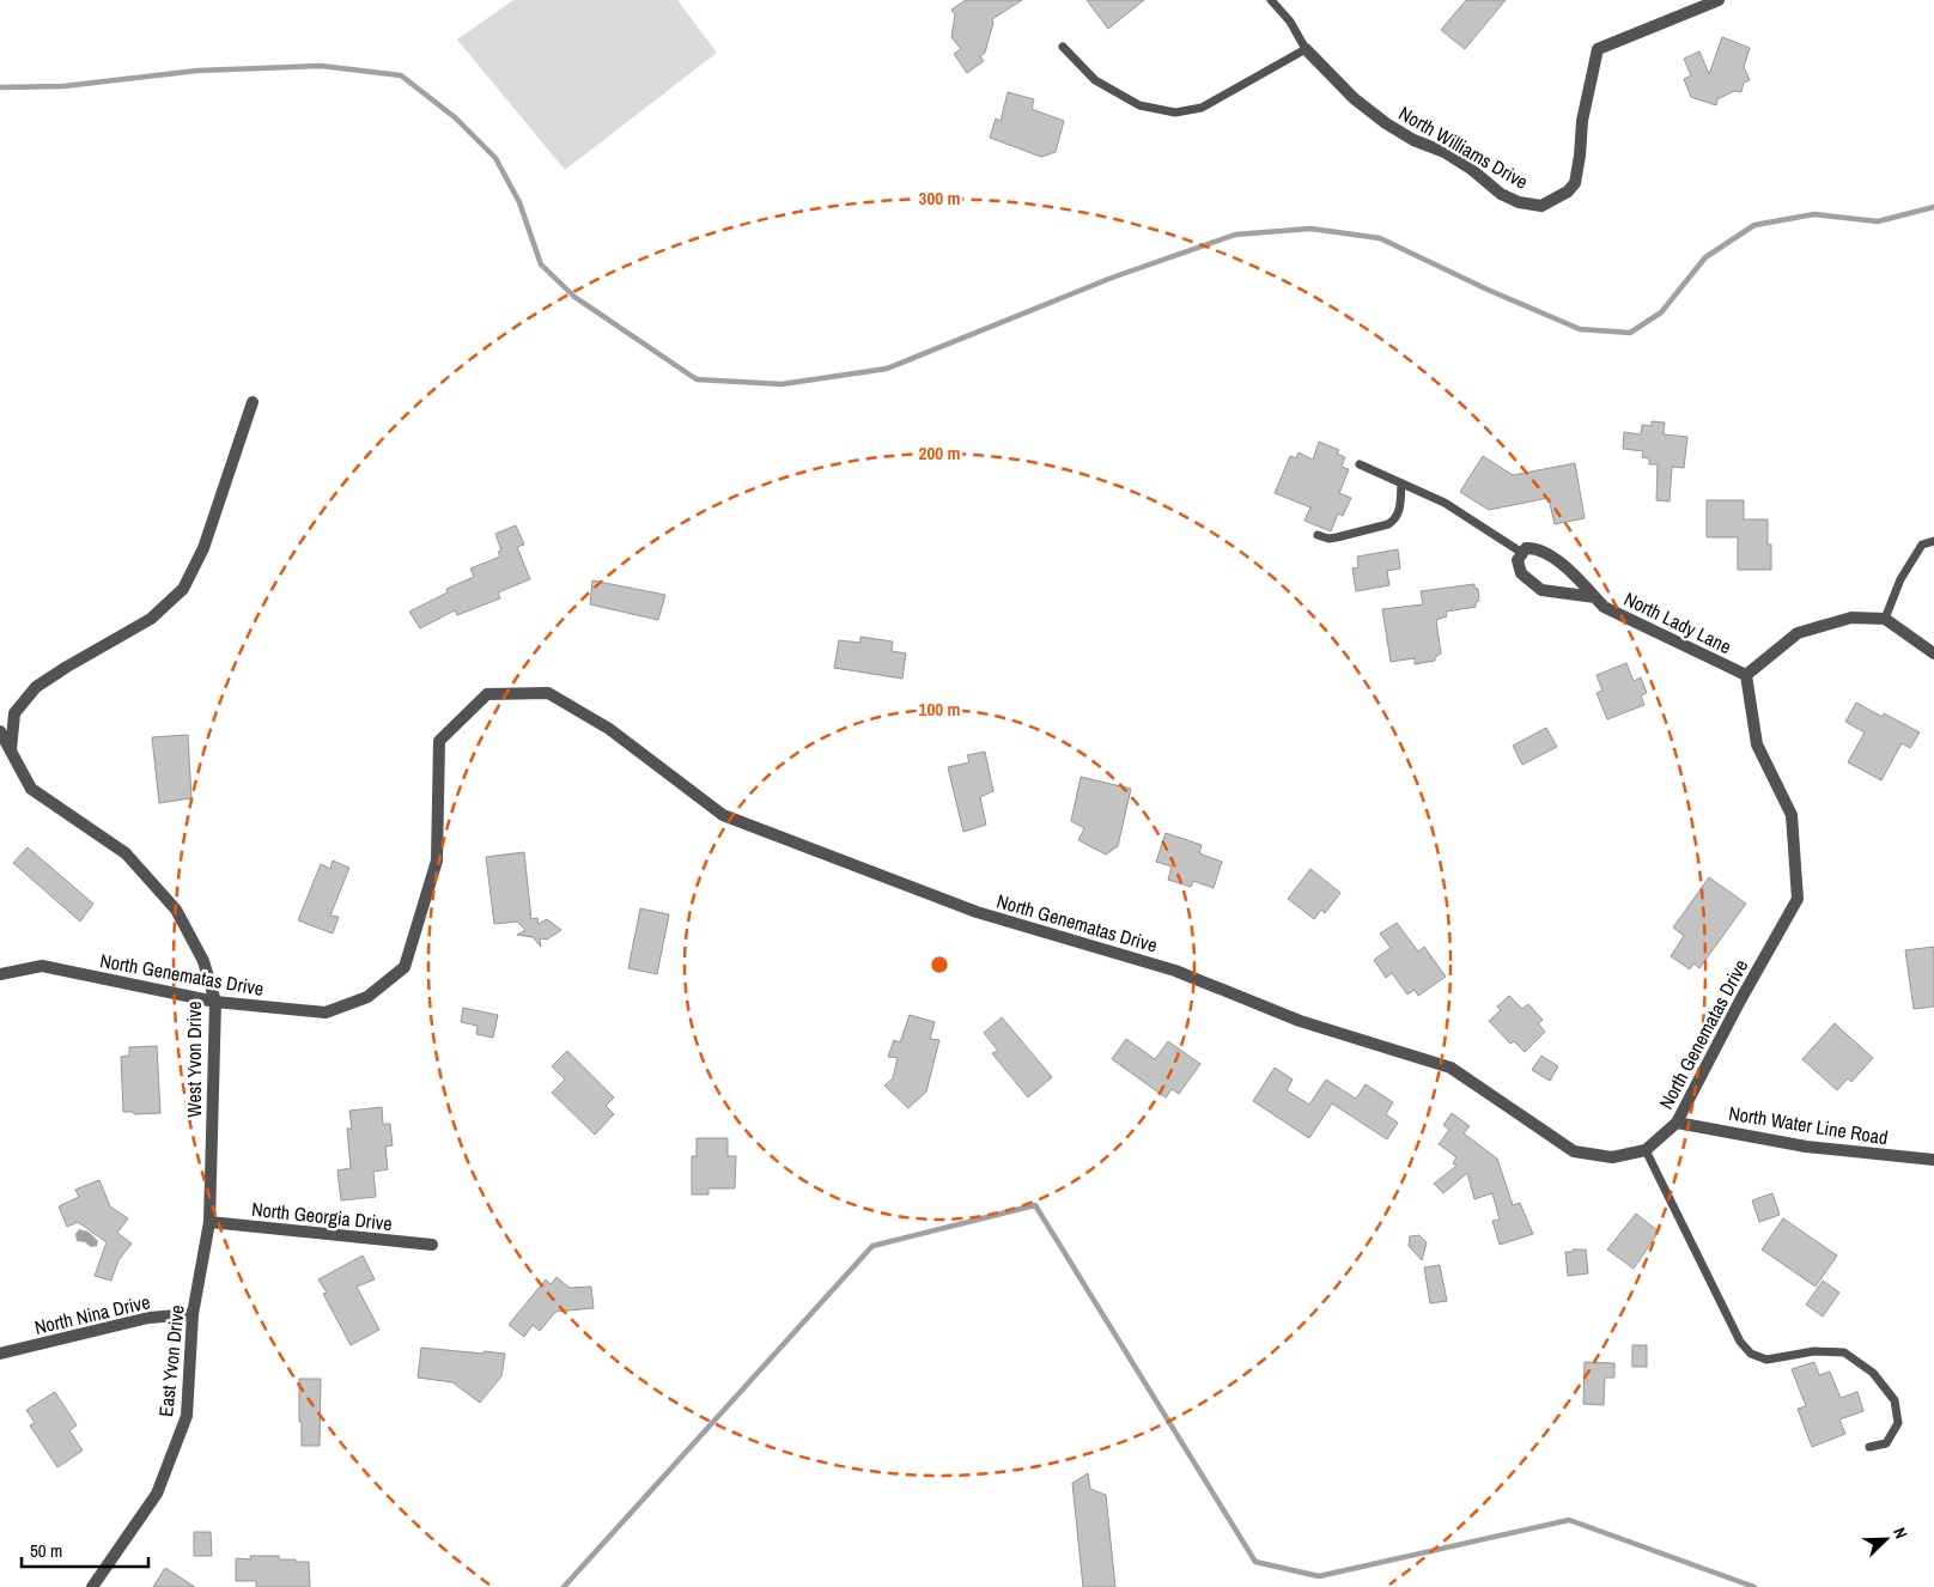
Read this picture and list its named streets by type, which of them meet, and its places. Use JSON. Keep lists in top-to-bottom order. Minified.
{"streets":{"street":["North Williams Drive","North Lady Lane","North Genematas Drive","West Yvon Drive","North Water Line Road","North Georgia Drive","North Nina Drive","East Yvon Drive"]},"crossings":[["North Lady Lane","North Genematas Drive"],["North Genematas Drive","West Yvon Drive"],["North Genematas Drive","North Water Line Road"],["West Yvon Drive","North Georgia Drive"],["West Yvon Drive","East Yvon Drive"],["North Georgia Drive","East Yvon Drive"],["North Nina Drive","East Yvon Drive"]],"scale_bar":"50 m","north":"top right","rings":["300 m","200 m","100 m"]}
